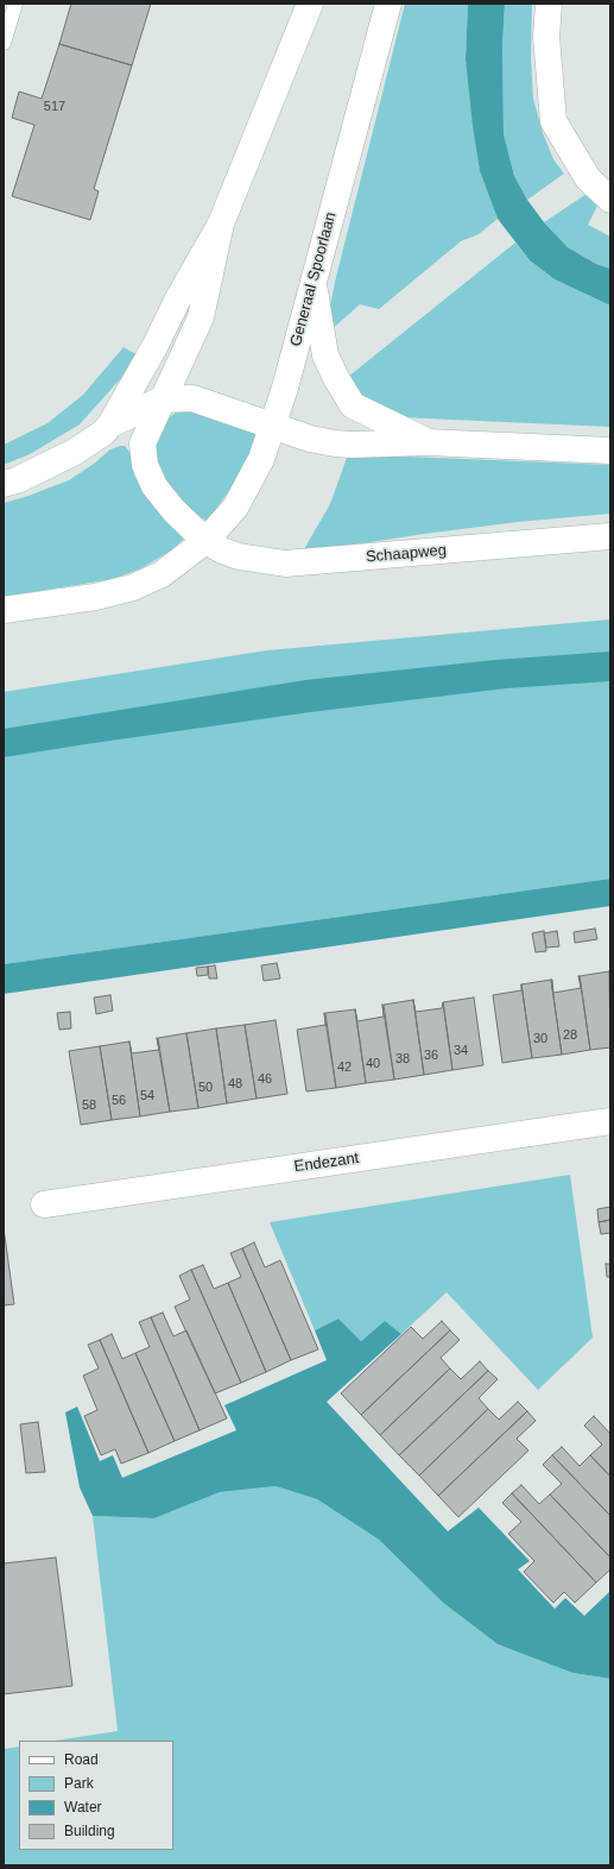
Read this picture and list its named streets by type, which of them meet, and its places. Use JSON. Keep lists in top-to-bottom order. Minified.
{"streets":{"street":["Generaal Spoorlaan","Schaapweg","Endezant"]},"crossings":[["Generaal Spoorlaan","Schaapweg"]],"house_numbers":["517","28","30","34","36","38","40","42","46","48","50","54","56","58"],"legend":["Road","Park","Water","Building"]}
